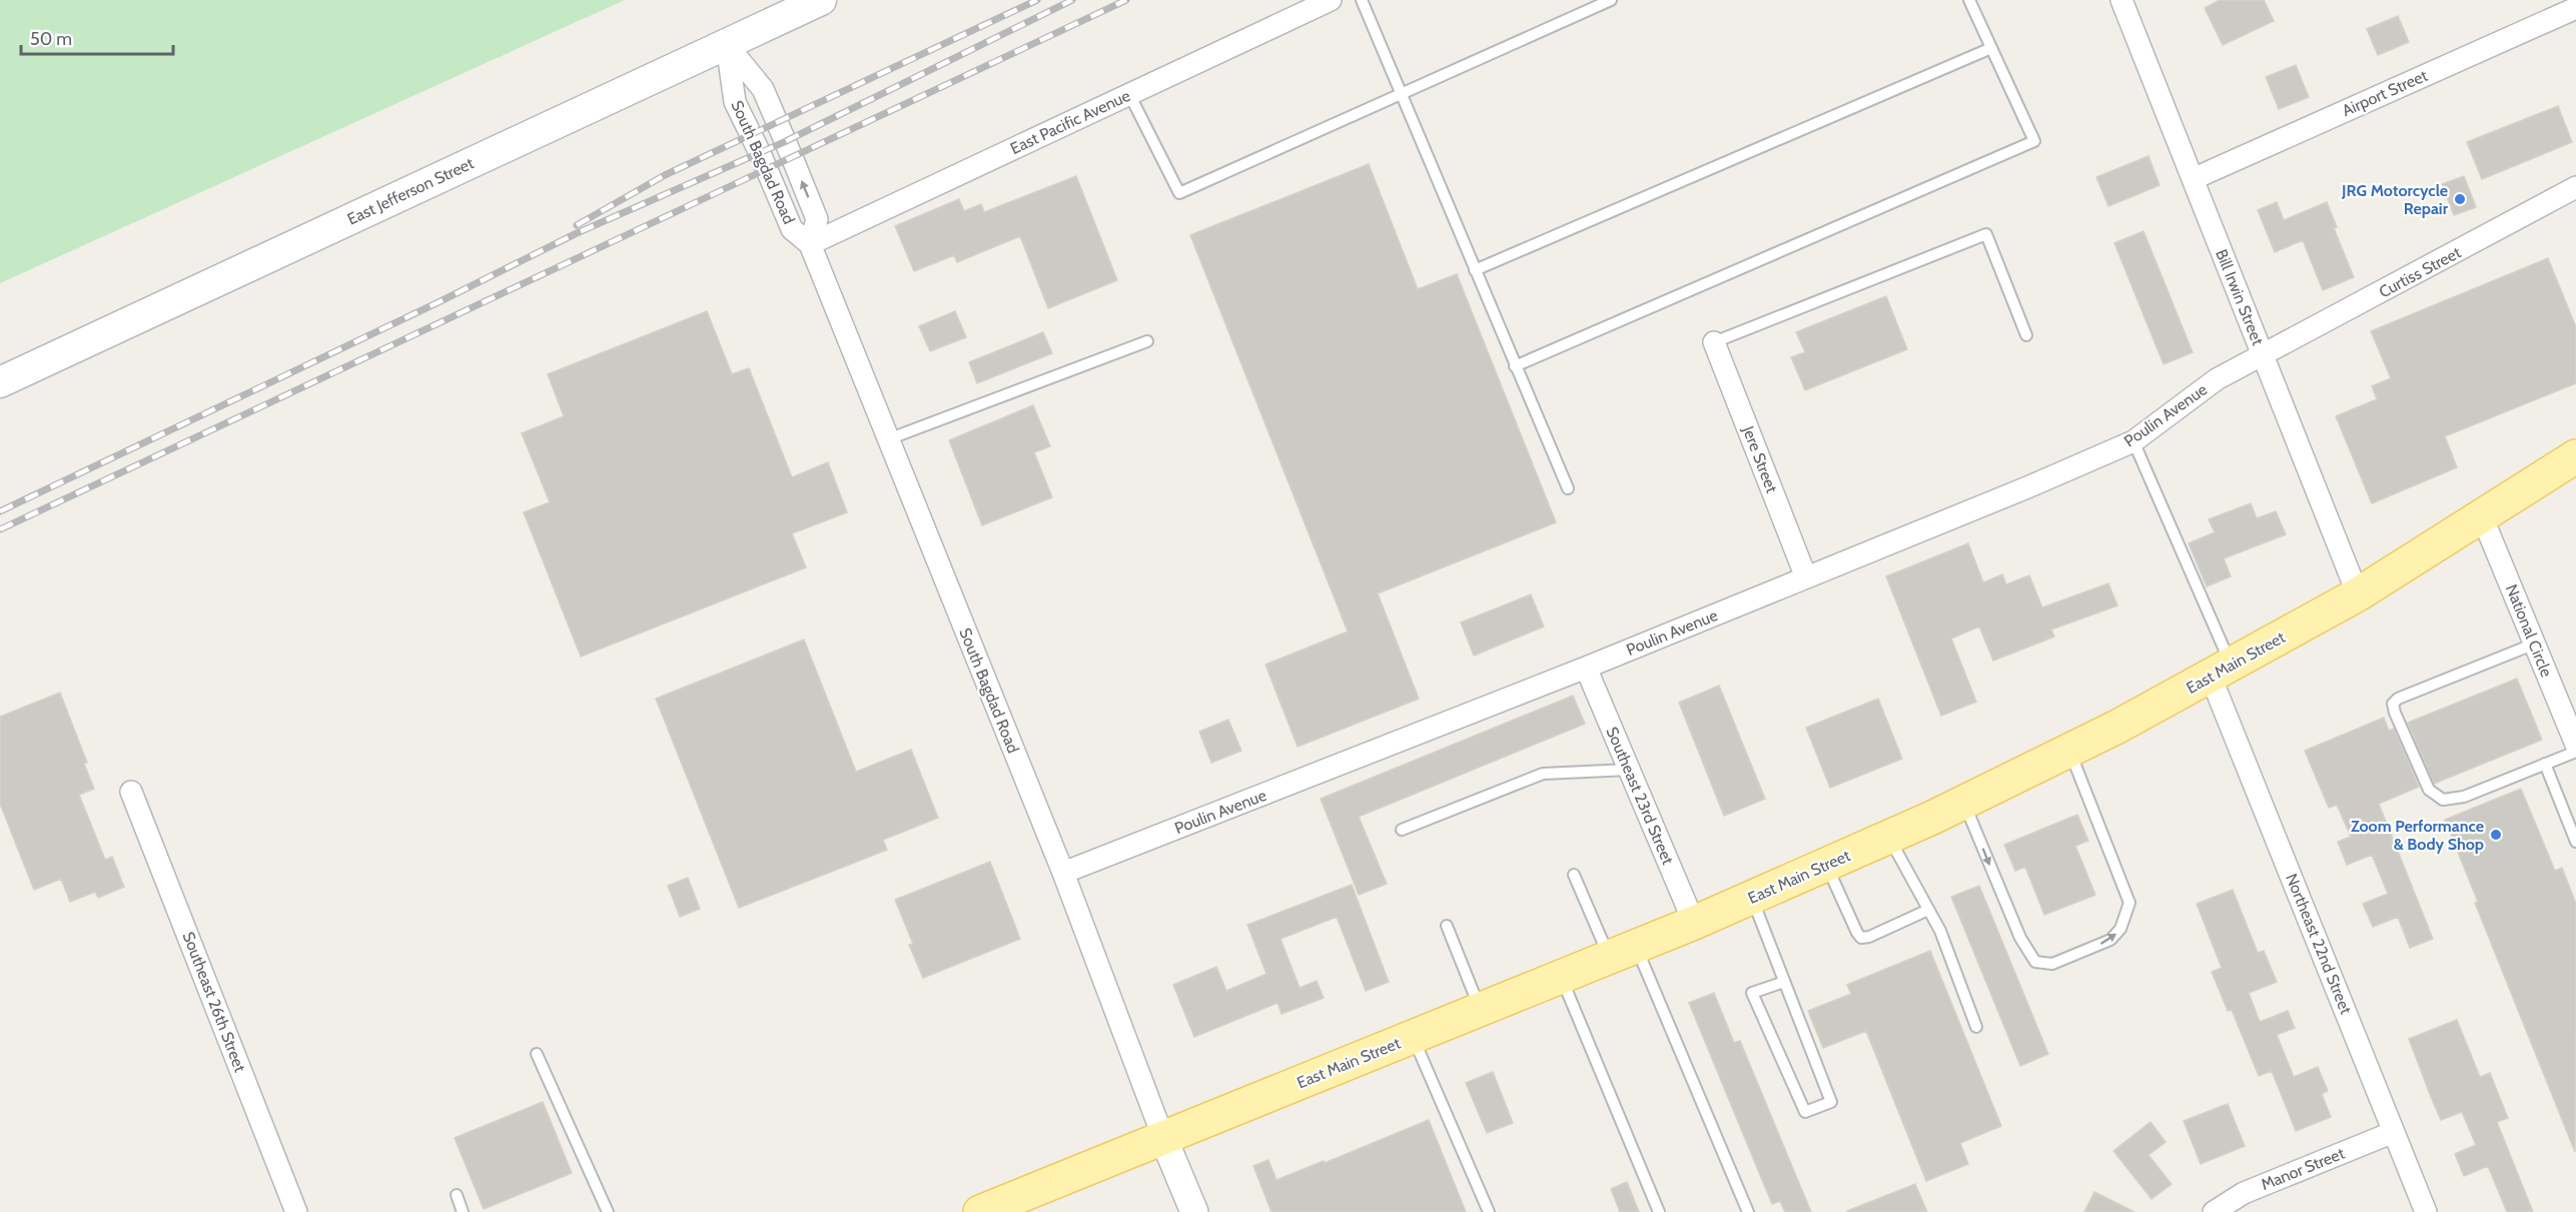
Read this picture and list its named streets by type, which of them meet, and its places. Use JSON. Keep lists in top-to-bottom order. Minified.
{"streets":{"main road":["East Jefferson Street","East Main Street"],"street":["Airport Street","East Pacific Avenue","South Bagdad Road","Curtiss Street","Bill Irwin Street","Poulin Avenue","Jere Street","National Circle","Southeast 23rd Street","Northeast 22nd Street","Southeast 26th Street","Manor Street"]},"crossings":[["Airport Street","Bill Irwin Street"],["East Pacific Avenue","South Bagdad Road"],["South Bagdad Road","East Jefferson Street"],["South Bagdad Road","Poulin Avenue"],["South Bagdad Road","East Main Street"],["Curtiss Street","Bill Irwin Street"],["Curtiss Street","Poulin Avenue"],["Bill Irwin Street","Poulin Avenue"],["Bill Irwin Street","East Main Street"],["Poulin Avenue","Jere Street"],["Poulin Avenue","Southeast 23rd Street"],["National Circle","East Main Street"],["East Main Street","Southeast 23rd Street"],["East Main Street","Northeast 22nd Street"],["Northeast 22nd Street","Manor Street"]],"places":["JRG Motorcycle Repair","Zoom Performance & Body Shop"],"scale_bar":"50 m"}
